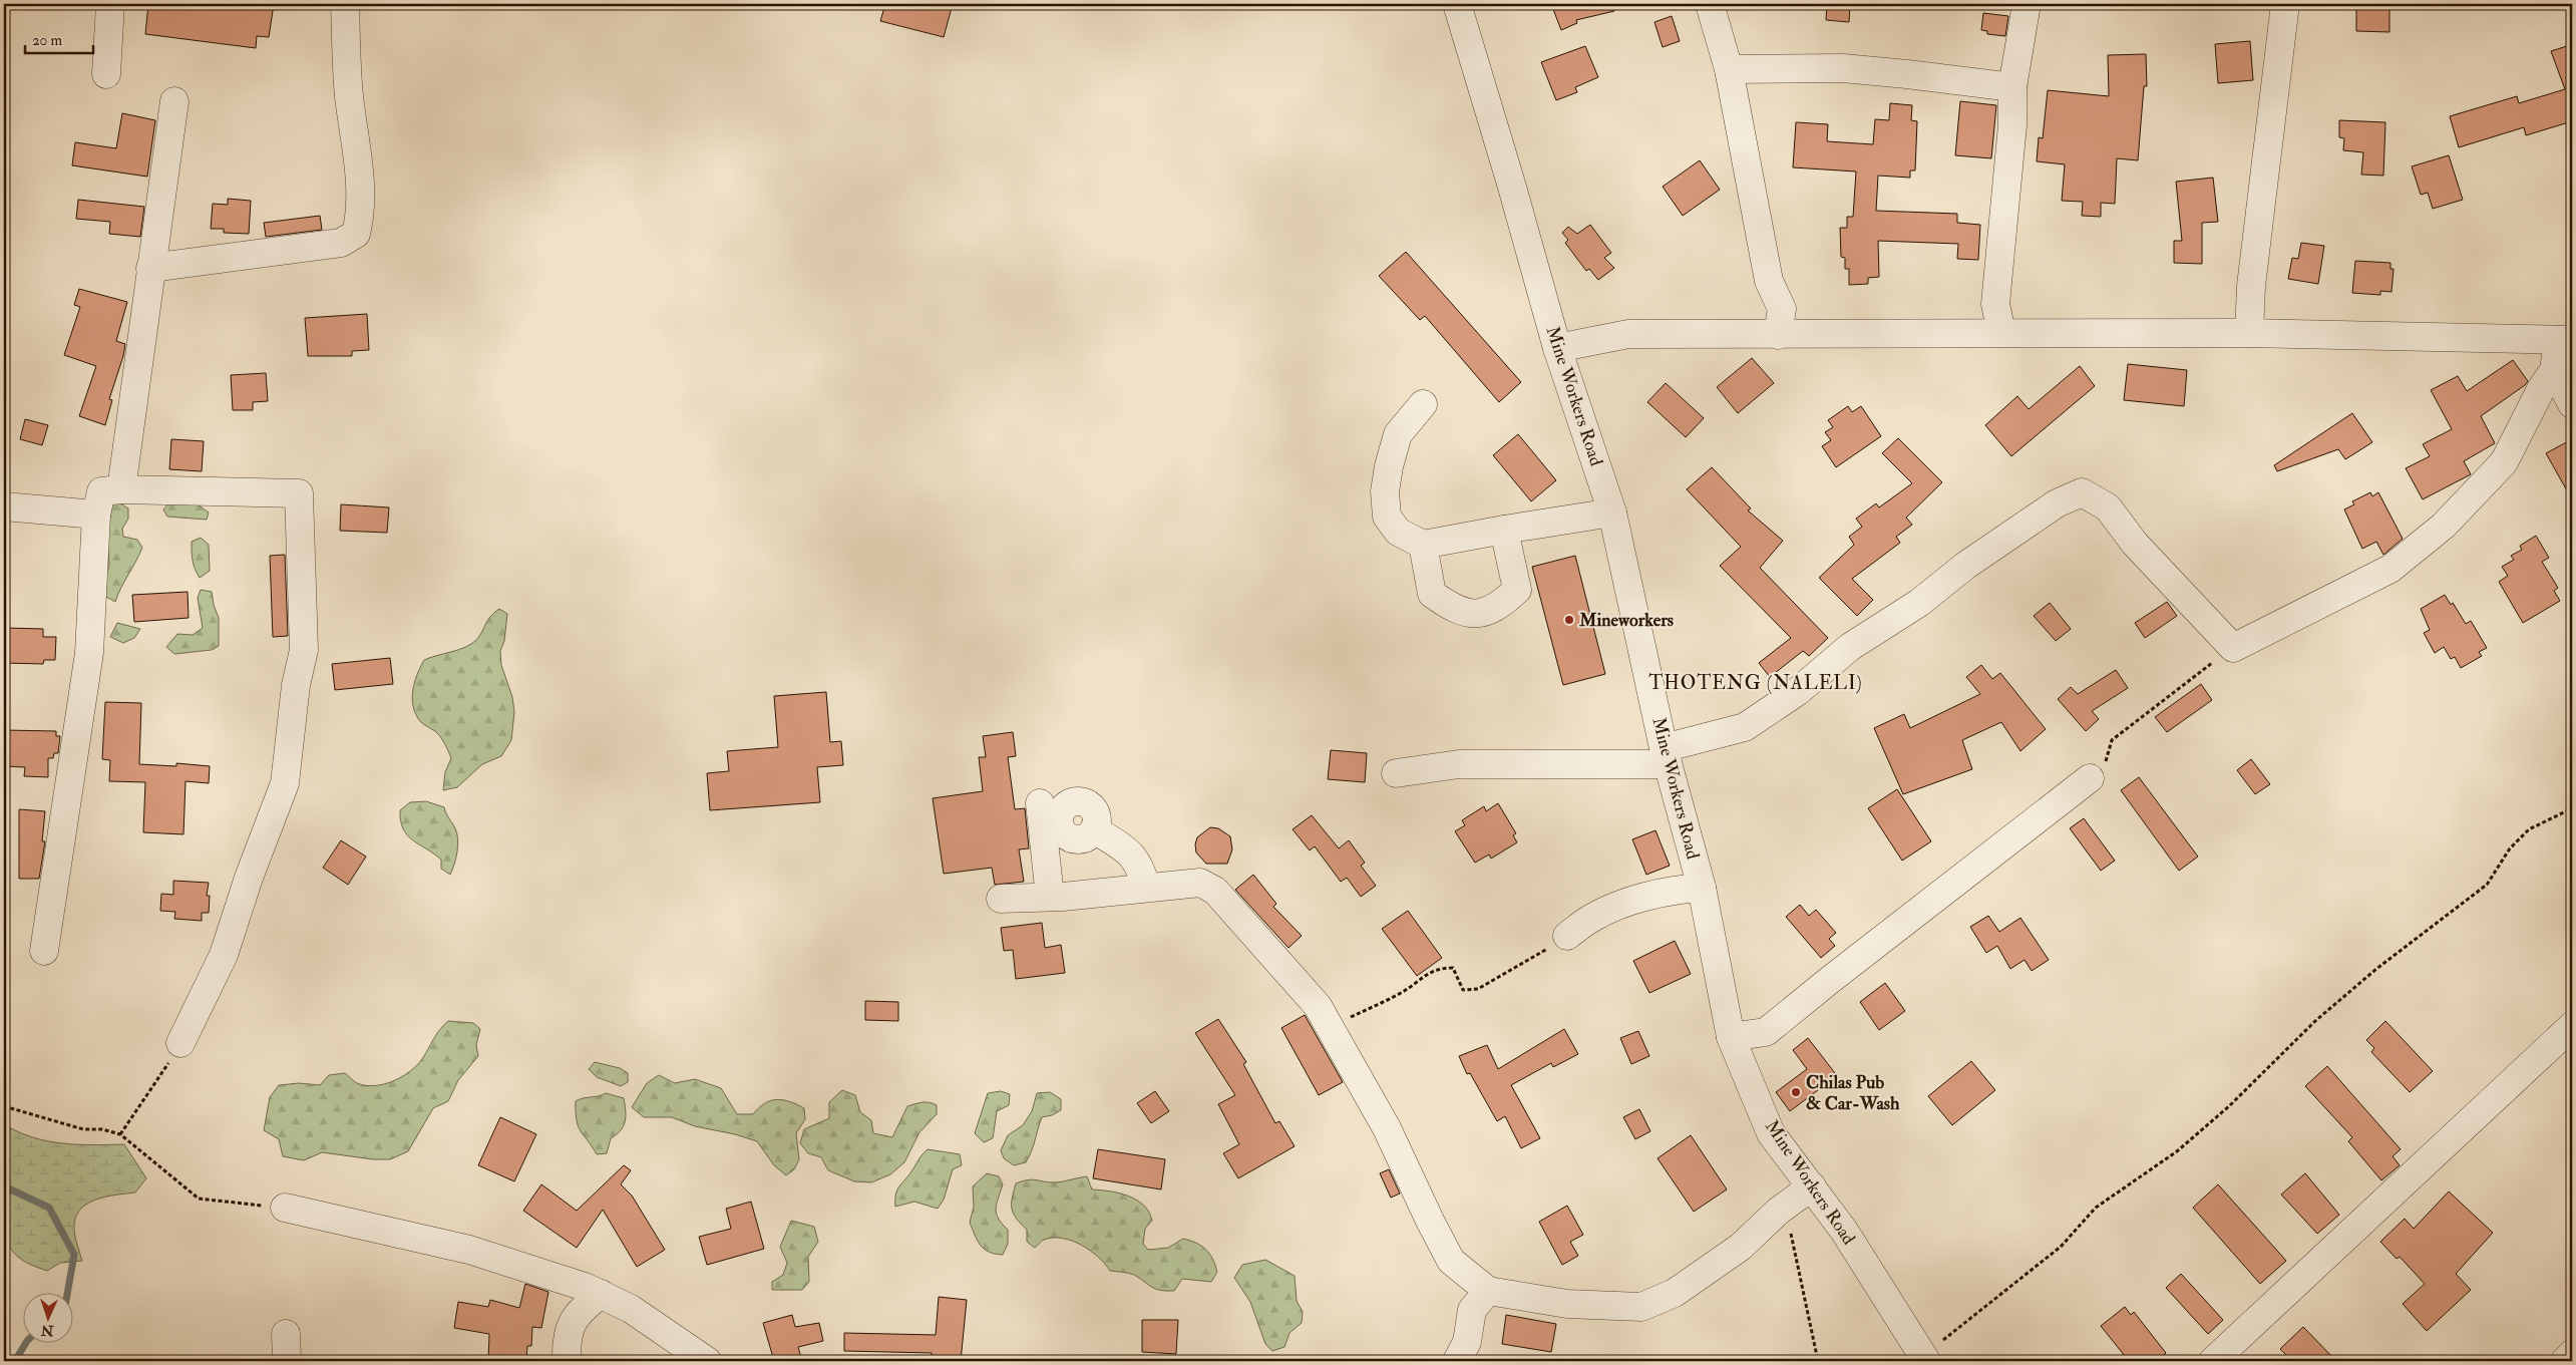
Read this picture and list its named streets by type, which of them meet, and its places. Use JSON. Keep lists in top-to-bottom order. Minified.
{"streets":{"street":["Mine Workers Road"]},"districts":["THOTENG (NALELI)"],"places":["Mineworkers","Chilas Pub & Car-Wash"],"scale_bar":"20 m","north":"bottom"}
